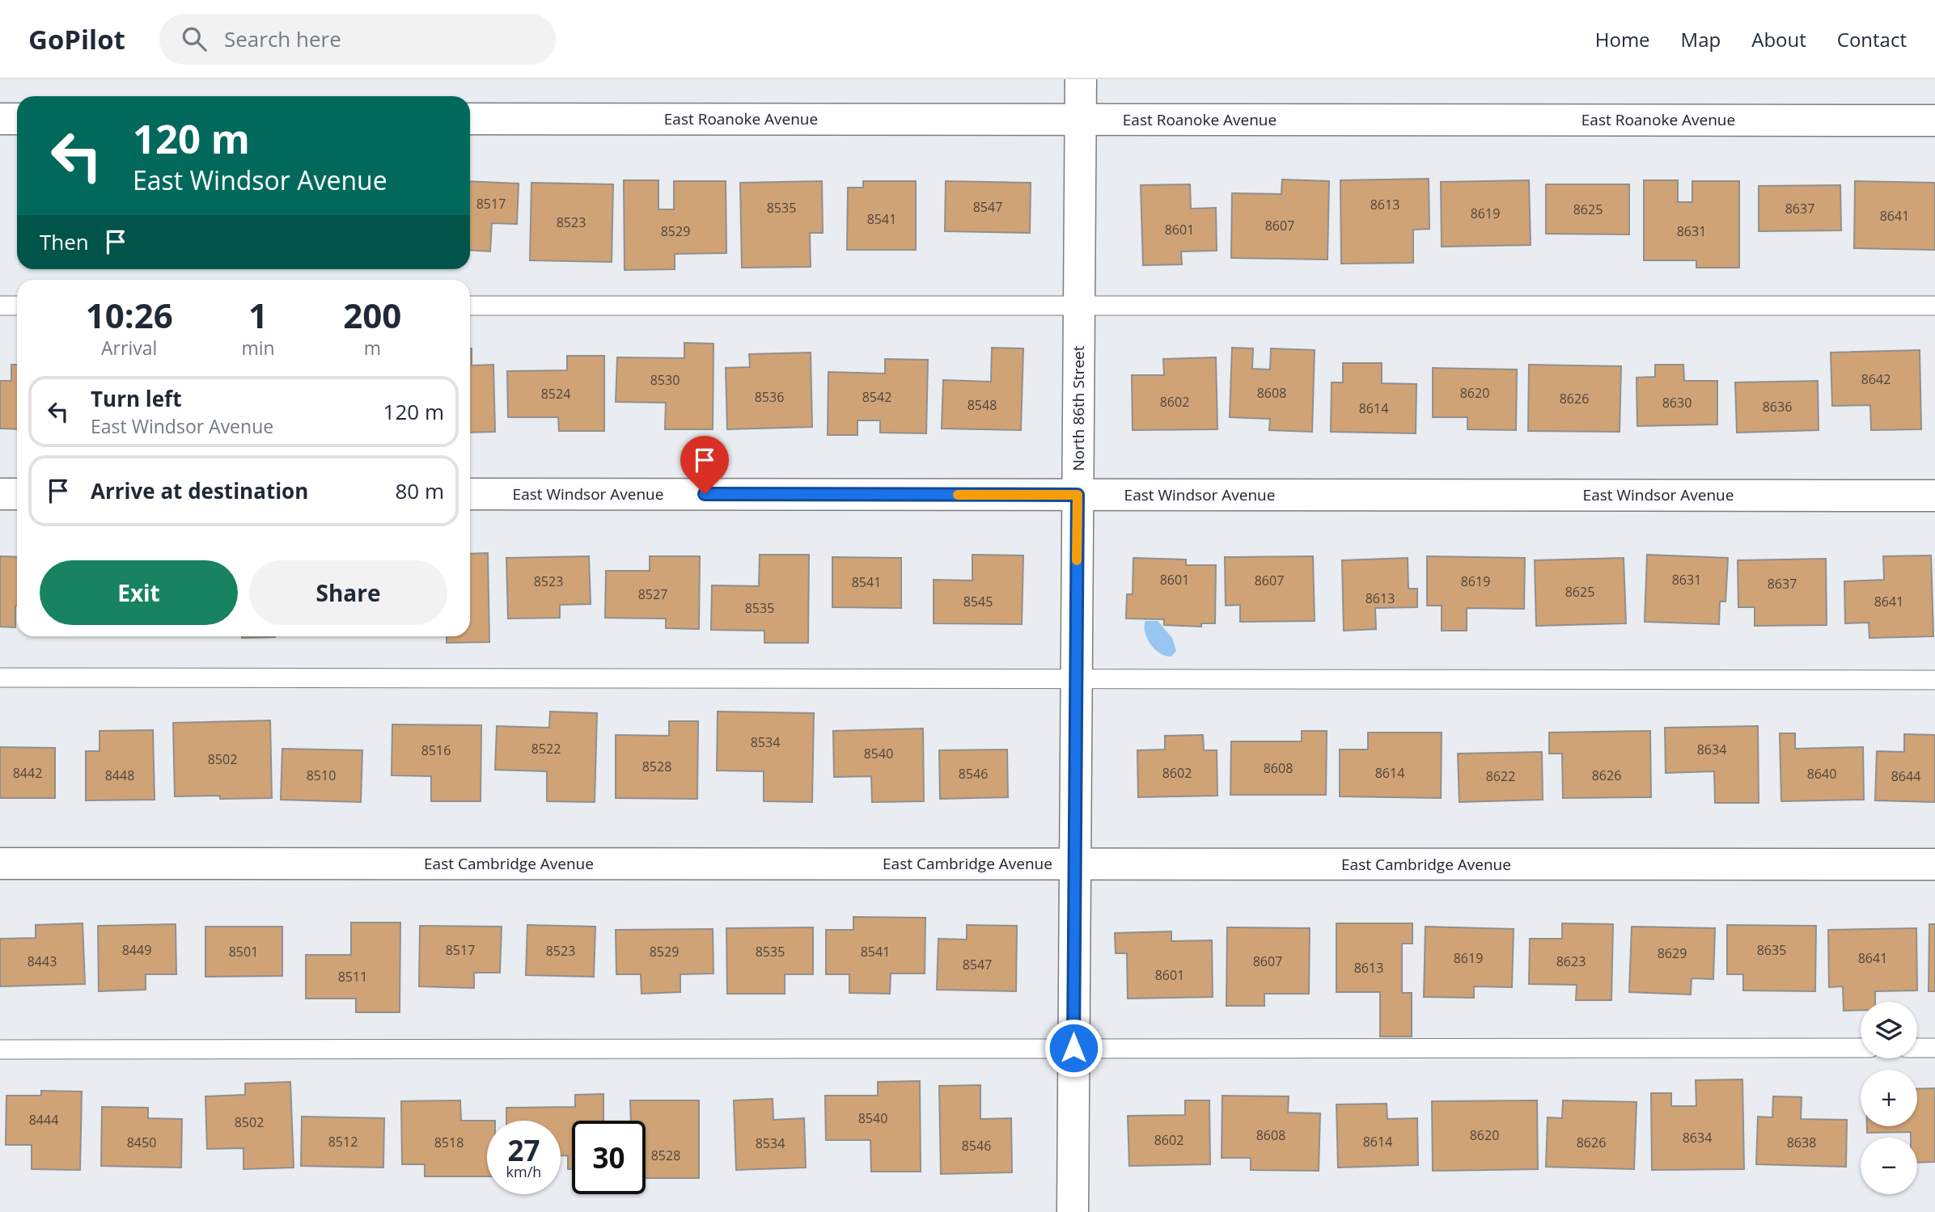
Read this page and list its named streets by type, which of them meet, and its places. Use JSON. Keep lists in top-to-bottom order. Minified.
{"streets":{"street":["East Roanoke Avenue","North 86th Street","East Windsor Avenue","East Cambridge Avenue"]},"crossings":[["East Roanoke Avenue","North 86th Street"],["North 86th Street","East Windsor Avenue"],["North 86th Street","East Cambridge Avenue"]],"house_numbers":["8517","8613","8547","8535","8637","8625","8619","8641","8541","8523","8607","8601","8529","8631","8642","8530","8608","8620","8524","8536","8542","8626","8602","8630","8548","8636","8614","8601","8631","8607","8523","8619","8541","8637","8625","8527","8613","8545","8641","8535","8534","8522","8634","8516","8540","8502","8528","8608","8442","8602","8614","8546","8640","8448","8510","8626","8622","8644","8449","8517","8635","8523","8501","8529","8535","8541","8629","8619","8641","8443","8607","8623","8547","8613","8601","8511","8540","8444","8502","8608","8620","8634","8602","8512","8614","8450","8518","8626","8638","8534","8546","8528"],"page":{"header":"GoPilot","search":"Search here","nav":["Home","Map","About","Contact"],"turn":["120 m","East Windsor Avenue"],"then":"Then","eta":["10:26","Arrival","1","min","200","m"],"list":[{"name":"Turn left","note":"East Windsor Avenue","value":"120 m"},{"name":"Arrive at destination","value":"80 m"}],"buttons":["Exit","Share"],"map_buttons":["+","−"],"speed":"27 km/h","limit":"30"}}
